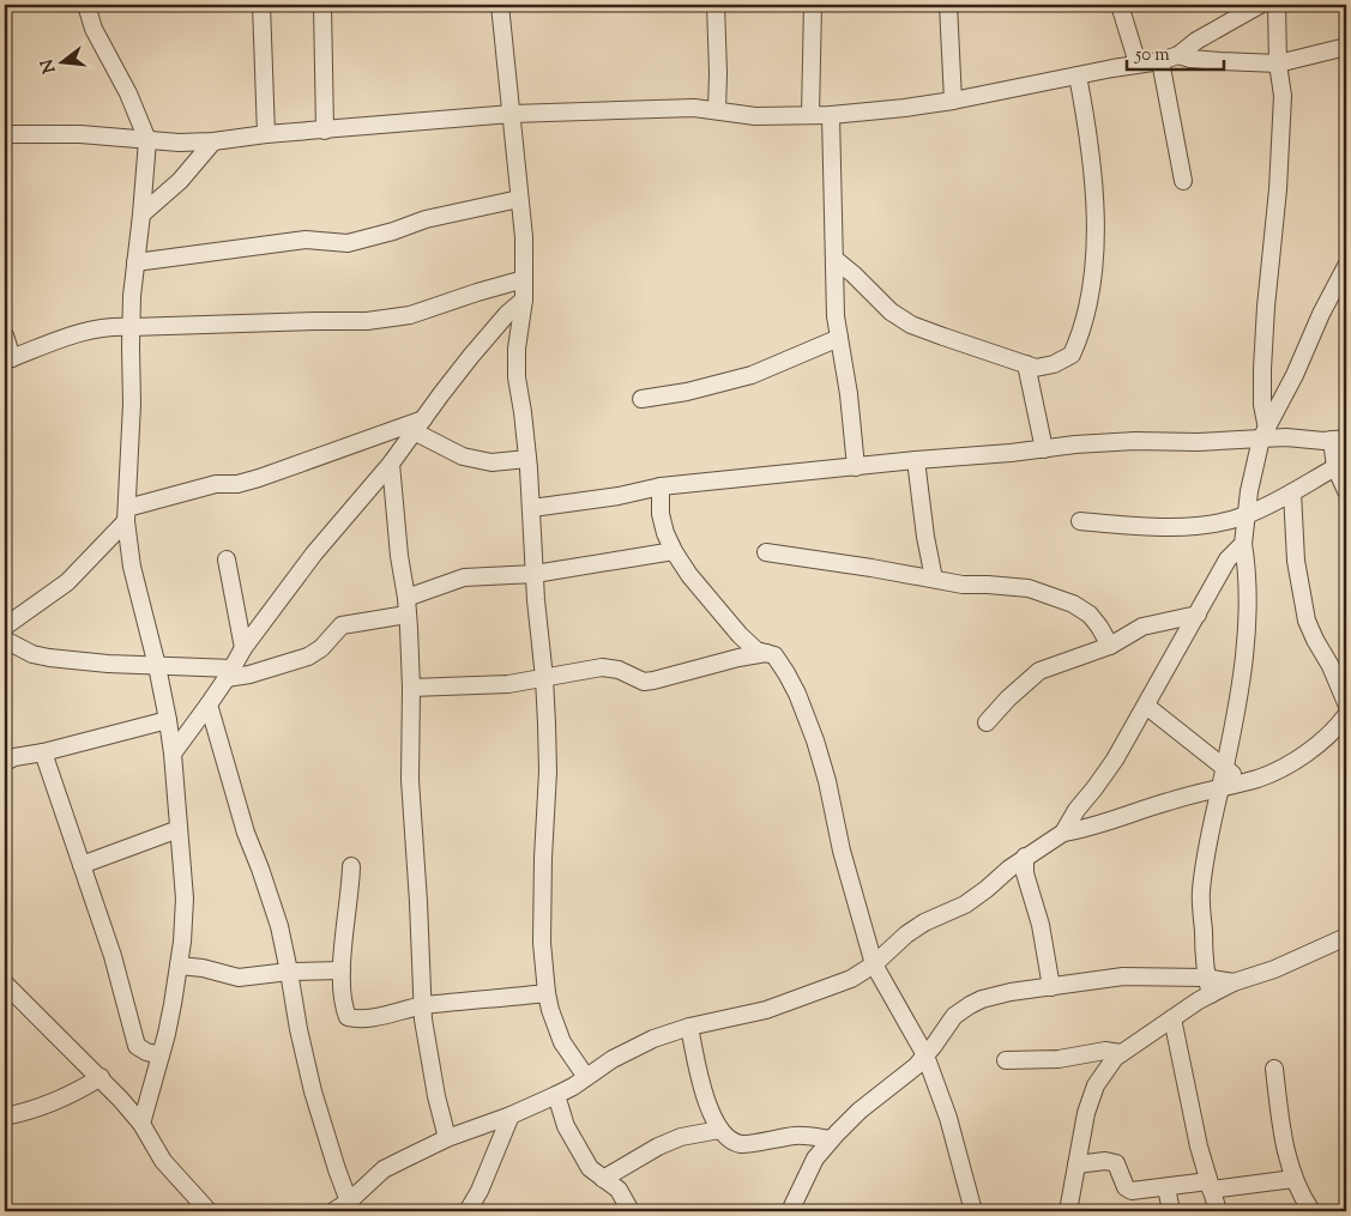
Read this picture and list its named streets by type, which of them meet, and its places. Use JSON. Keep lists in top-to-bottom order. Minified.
{"scale_bar":"50 m","north":"left"}
